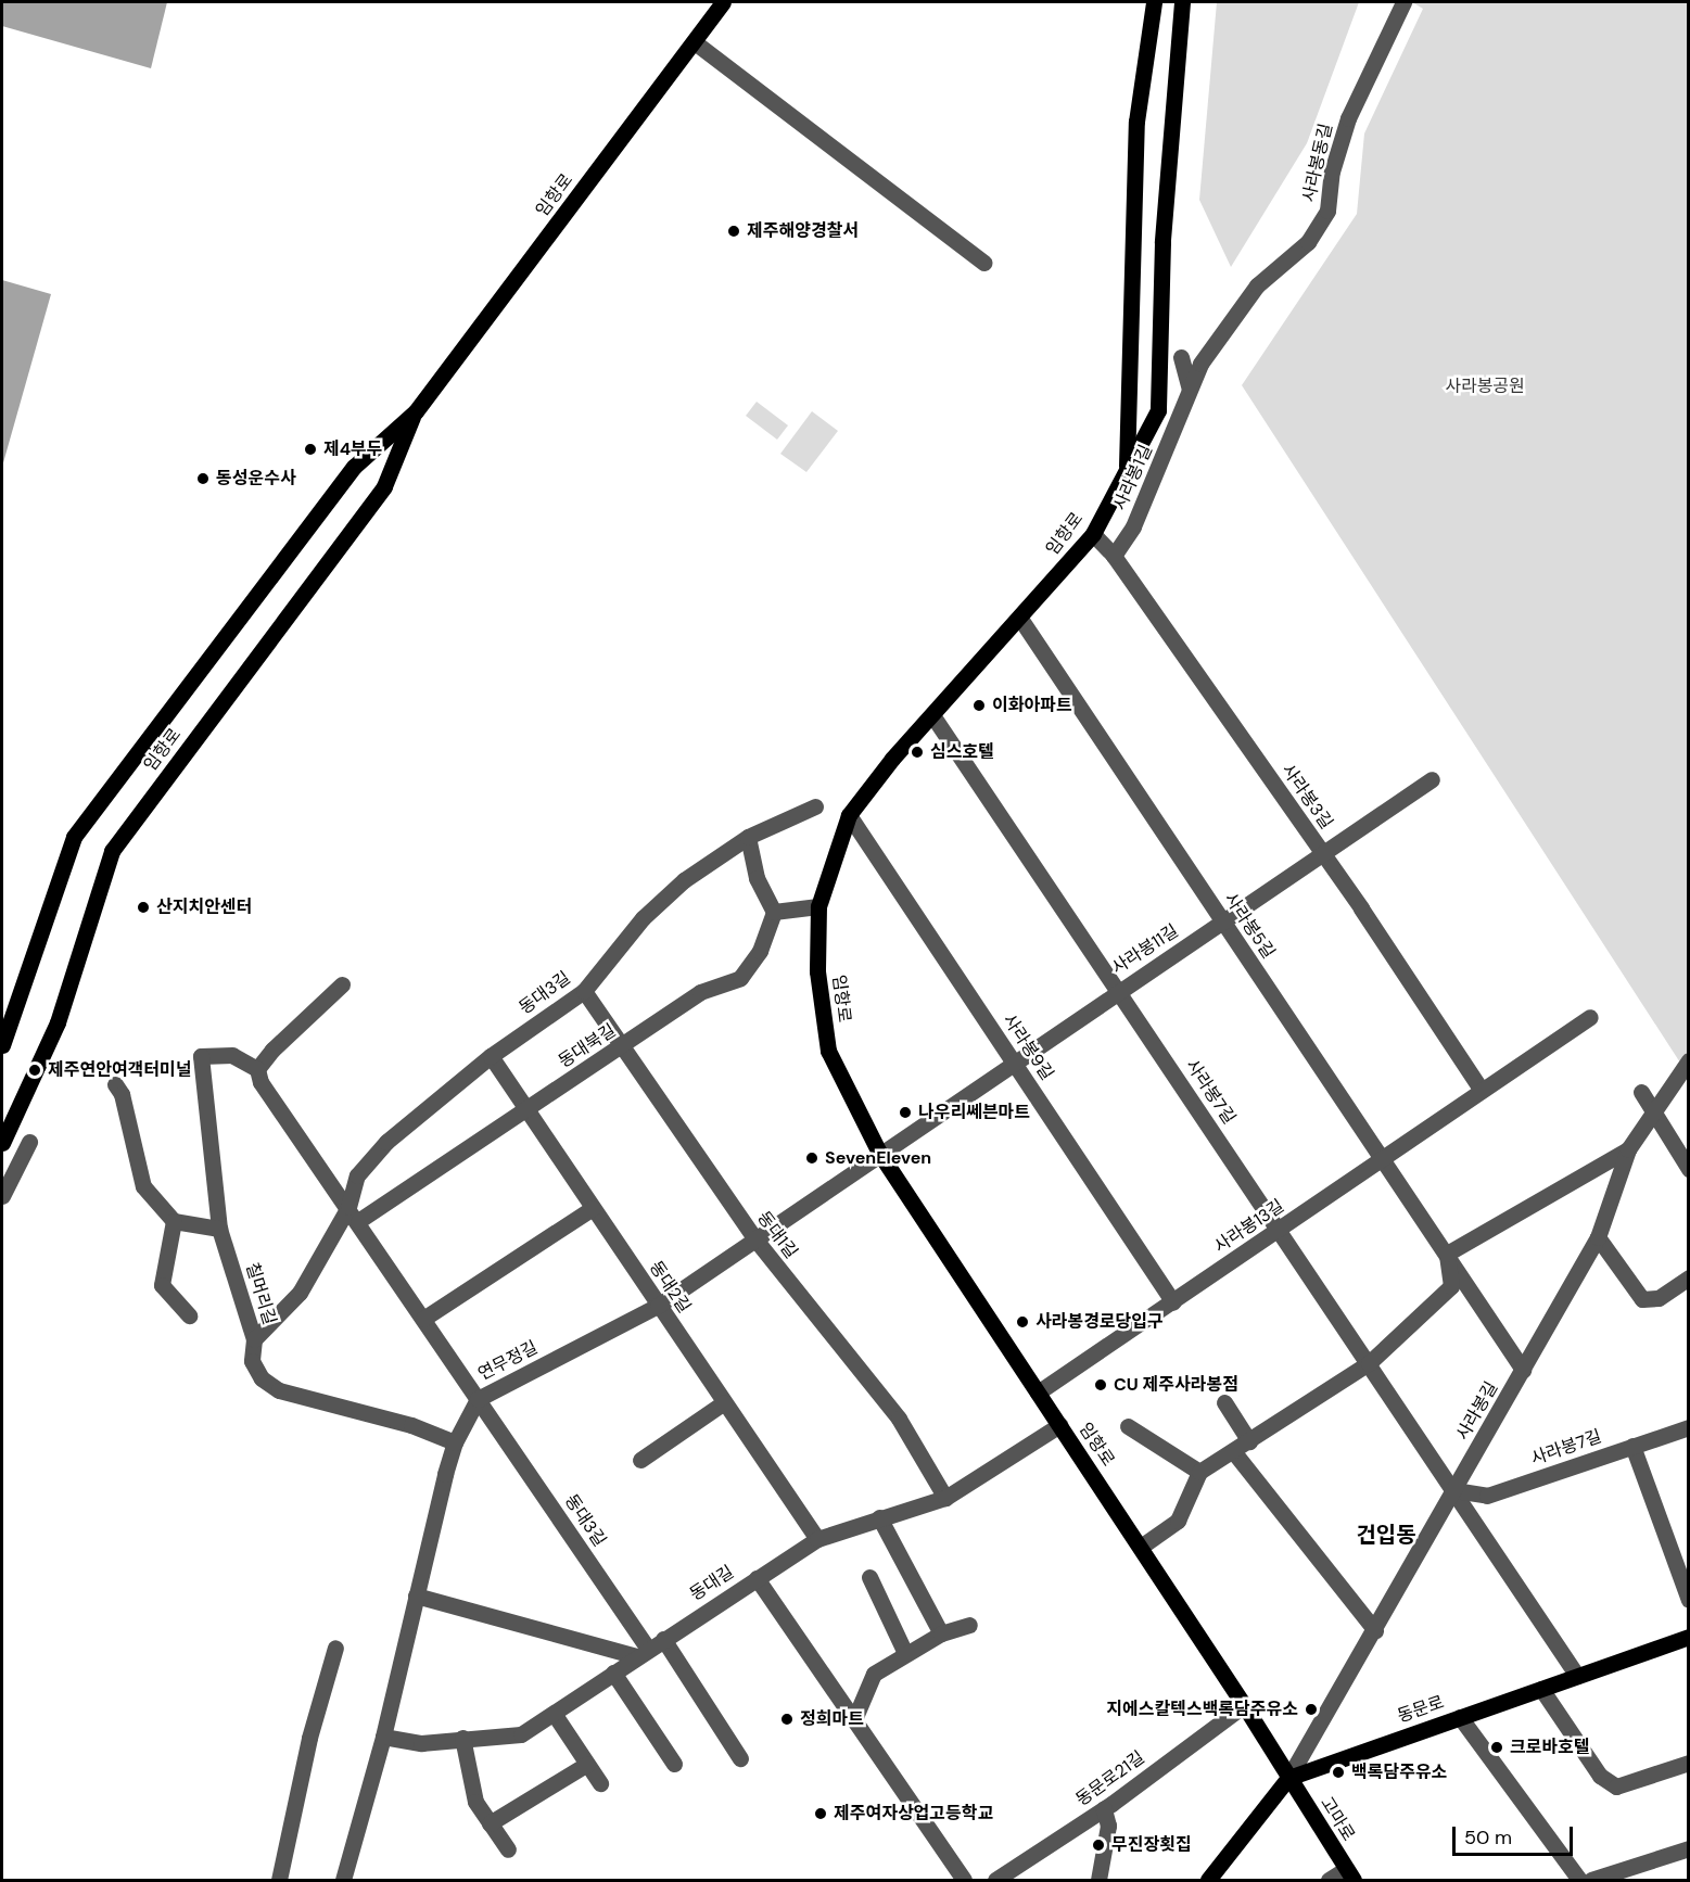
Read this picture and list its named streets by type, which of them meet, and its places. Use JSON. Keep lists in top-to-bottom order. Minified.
{"streets":{"main road":["임항로","동문로","고마로"],"street":["사라봉동길","사라봉1길","사라봉3길","사라봉5길","사라봉11길","동대3길","동대북길","사라봉9길","사라봉7길","사라봉13길","동대1길","동대2길","칠머리길","연무정길","사라봉길","동대길","동문로21길"]},"crossings":[["사라봉동길","사라봉1길"],["임항로","사라봉3길"],["임항로","사라봉5길"],["임항로","사라봉11길"],["임항로","사라봉9길"],["임항로","사라봉7길"],["임항로","사라봉13길"],["임항로","연무정길"],["임항로","사라봉길"],["임항로","동대길"],["임항로","동문로"],["임항로","동문로21길"],["임항로","고마로"],["사라봉1길","사라봉3길"],["사라봉3길","사라봉11길"],["사라봉3길","사라봉13길"],["사라봉5길","사라봉11길"],["사라봉5길","사라봉13길"],["사라봉5길","사라봉길"],["사라봉11길","사라봉9길"],["사라봉11길","사라봉7길"],["사라봉11길","연무정길"],["동대3길","동대북길"],["동대3길","동대1길"],["동대3길","동대2길"],["동대3길","칠머리길"],["동대3길","연무정길"],["동대3길","동대길"],["동대북길","동대1길"],["동대북길","동대2길"],["사라봉9길","사라봉13길"],["사라봉7길","사라봉13길"],["사라봉7길","사라봉길"],["사라봉7길","동문로"],["동대1길","연무정길"],["동대1길","동대길"],["동대2길","연무정길"],["동대2길","동대길"],["칠머리길","연무정길"],["연무정길","동대길"],["사라봉길","동문로"],["사라봉길","고마로"],["동문로","고마로"]],"districts":["건입동"],"parks":["사라봉공원"],"places":["제주해양경찰서","제4부두","동성운수사","이화아파트","심스호텔","산지치안센터","제주연안여객터미널","나우리쎄븐마트","SevenEleven","사라봉경로당입구","CU 제주사라봉점","지에스칼텍스백록담주유소","정희마트","크로바호텔","백록담주유소","제주여자상업고등학교","무진장횟집"],"scale_bar":"50 m"}
